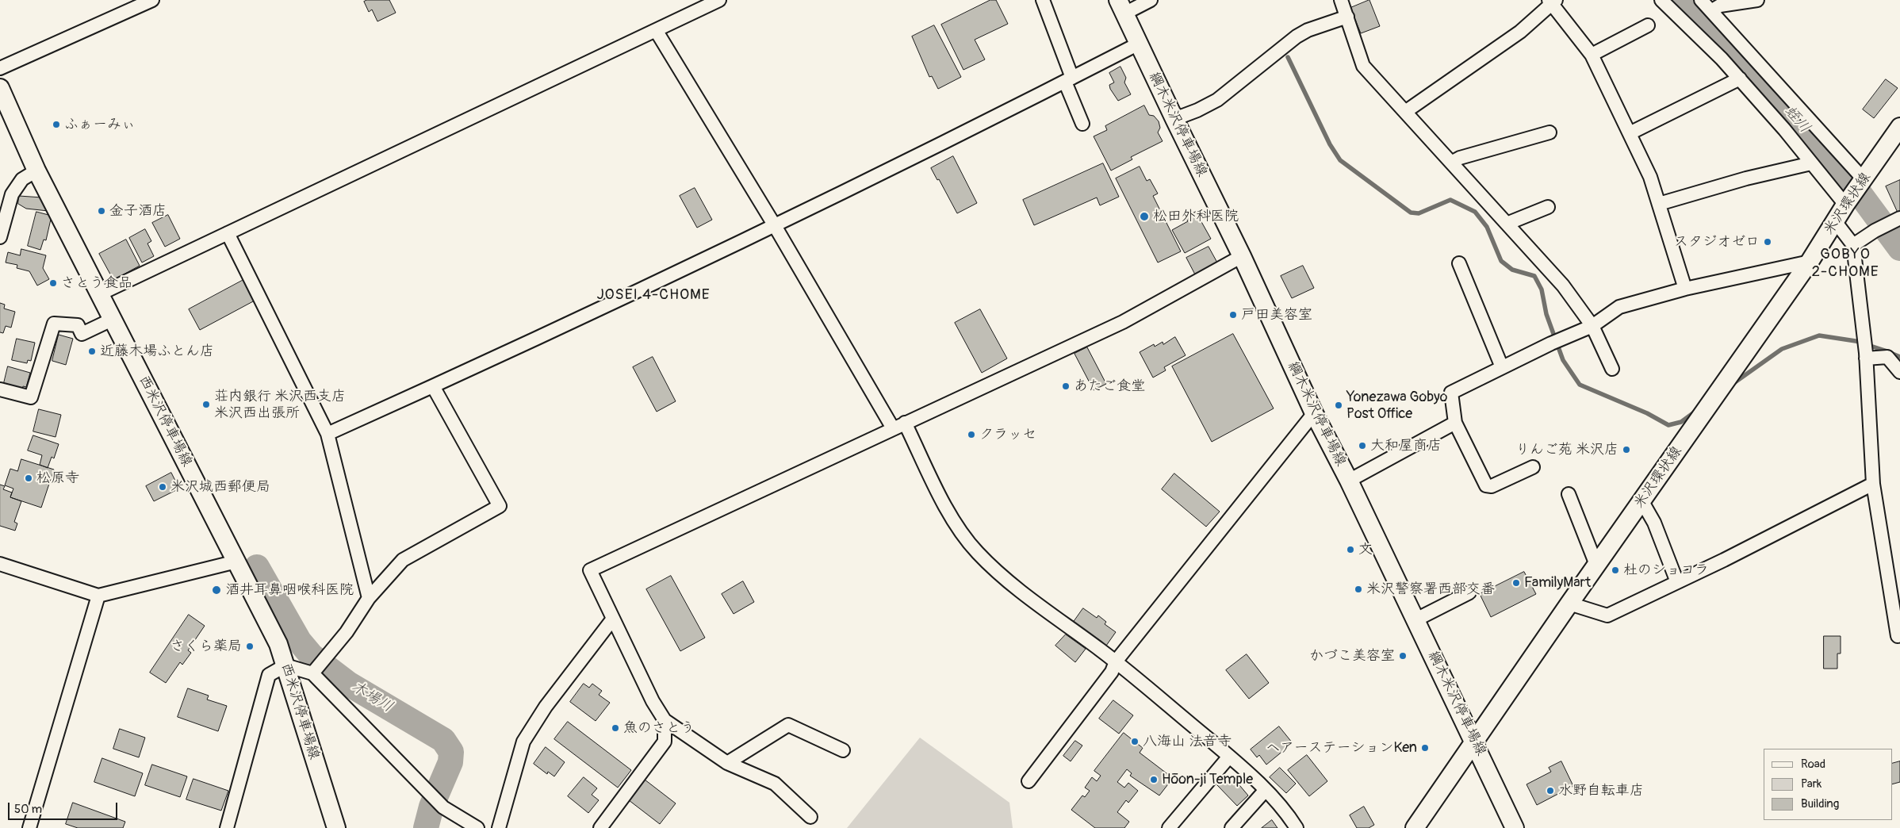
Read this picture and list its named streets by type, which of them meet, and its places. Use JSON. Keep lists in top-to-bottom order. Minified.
{"streets":{"main road":["綱木米沢停車場線","米沢環状線","西米沢停車場線"]},"crossings":[["綱木米沢停車場線","米沢環状線"]],"districts":["GOBYO 2-CHOME","JOSEI 4-CHOME"],"water":["蛭川","木場川"],"places":["ふぁーみぃ","金子酒店","松田外科医院","スタジオゼロ","さとう食品","戸田美容室","近藤木場ふとん店","あたご食堂","荘内銀行 米沢西支店 米沢西出張所","Yonezawa Gobyo Post Office","クラッセ","大和屋商店","りんご苑 米沢店","松原寺","米沢城西郵便局","文","杜のショコラ","FamilyMart","米沢警察署西部交番","酒井耳鼻咽喉科医院","さくら薬局","かづこ美容室","魚のさとう","八海山 法音寺","ヘアーステーションKen","Hōon-ji Temple","水野自転車店"],"legend":["Road","Park","Building"],"scale_bar":"50 m"}
